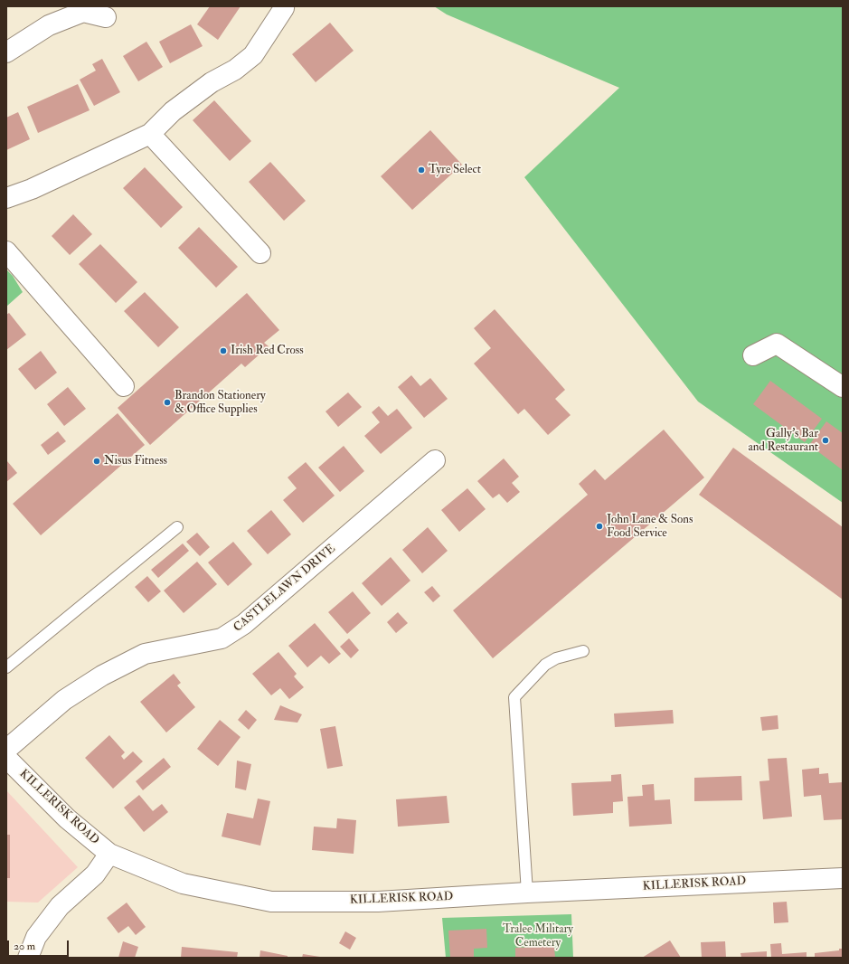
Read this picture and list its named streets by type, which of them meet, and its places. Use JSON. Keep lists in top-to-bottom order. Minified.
{"streets":{"street":["CASTLELAWN DRIVE","KILLERISK ROAD"]},"parks":["Tralee Military Cemetery"],"places":["Tyre Select","Irish Red Cross","Brandon Stationery & Office Supplies","Gally's Bar and Restaurant","Nisus Fitness","John Lane & Sons Food Service"],"scale_bar":"20 m"}
